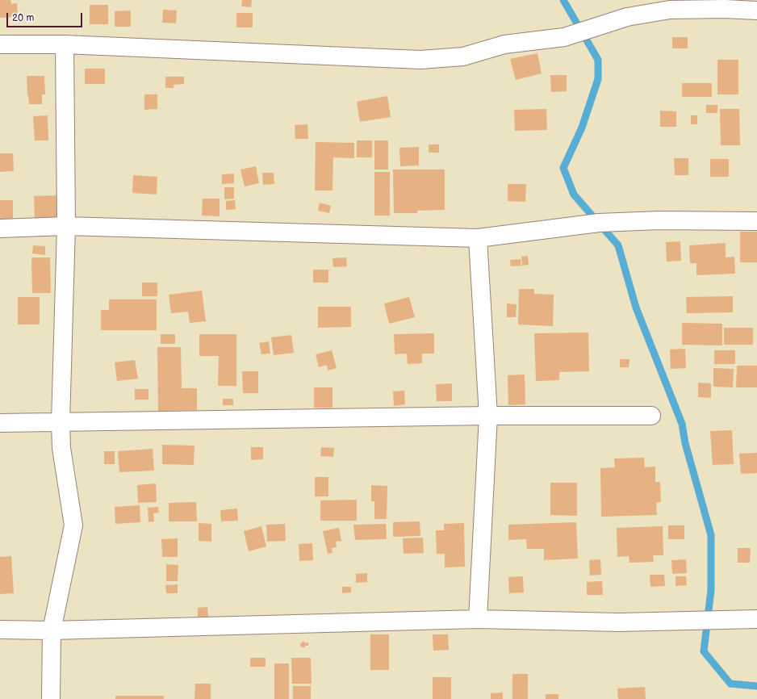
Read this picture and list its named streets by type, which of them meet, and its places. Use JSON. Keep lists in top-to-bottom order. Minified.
{"scale_bar":"20 m"}
